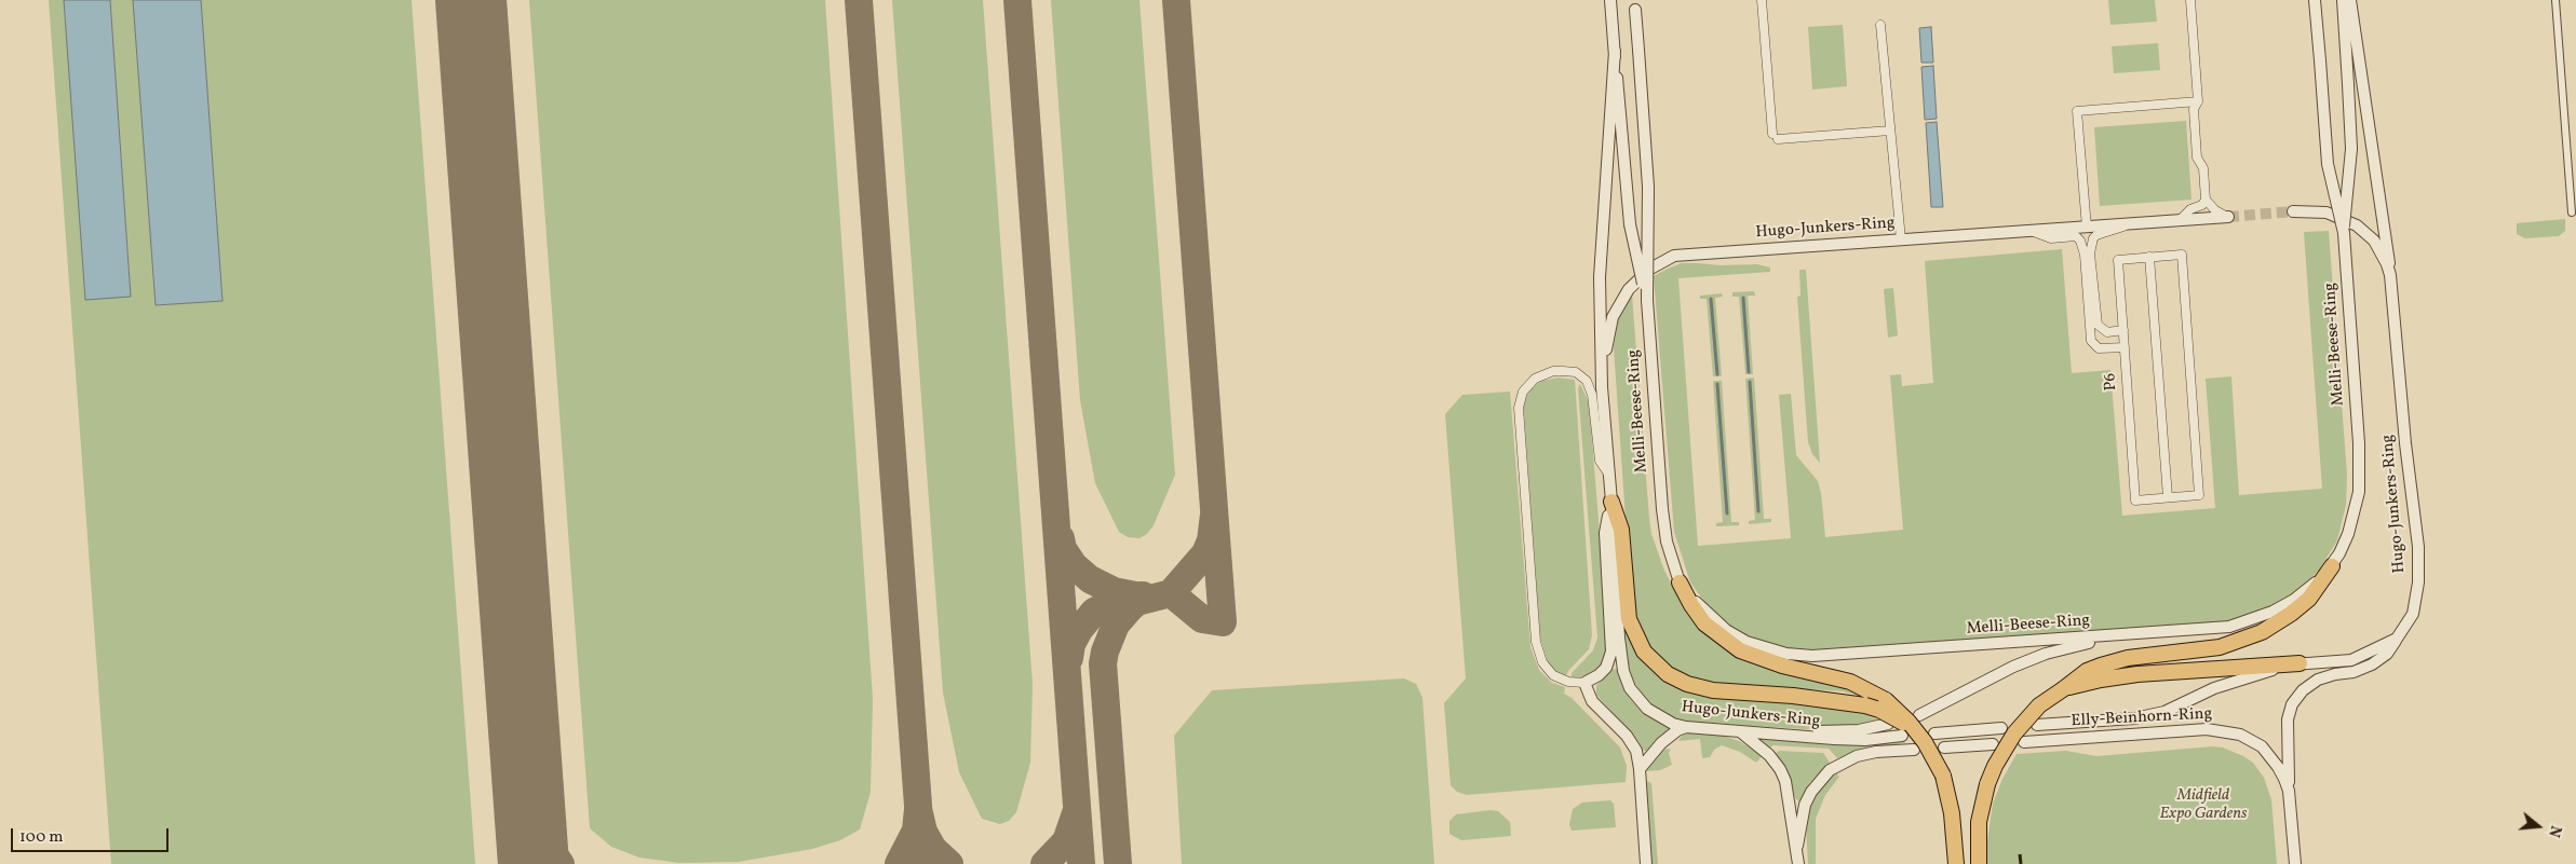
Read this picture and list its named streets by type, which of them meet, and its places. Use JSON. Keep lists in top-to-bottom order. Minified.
{"streets":{"street":["Hugo-Junkers-Ring","Melli-Beese-Ring","P6","Elly-Beinhorn-Ring"]},"crossings":[["Hugo-Junkers-Ring","Melli-Beese-Ring"],["Hugo-Junkers-Ring","Elly-Beinhorn-Ring"]],"parks":["Midfield Expo Gardens"],"scale_bar":"100 m","north":"right"}
